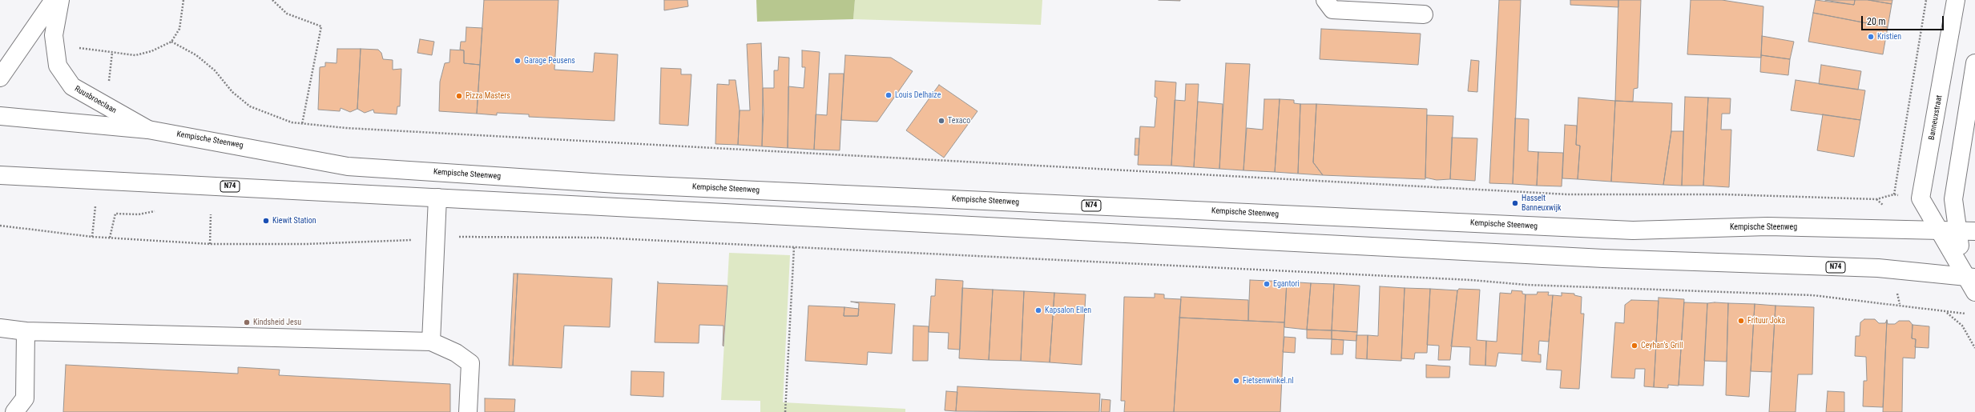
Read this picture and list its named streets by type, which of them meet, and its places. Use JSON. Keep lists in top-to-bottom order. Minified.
{"streets":{"main road":["Ruusbroeclaan","Banneuxstraat","Kempische Steenweg","N74"]},"crossings":[["Ruusbroeclaan","Kempische Steenweg"],["Banneuxstraat","Kempische Steenweg"],["Banneuxstraat","N74"]],"places":["Kristien","Garage Peusens","Louis Delhaize","Pizza Masters","Texaco","Hasselt Banneuxwijk","Kiewit Station","Egantori","Kapsalon Ellen","Frituur Joka","Kindsheid Jesu","Ceyhan's Grill","Fietsenwinkel.nl"],"scale_bar":"20 m"}
